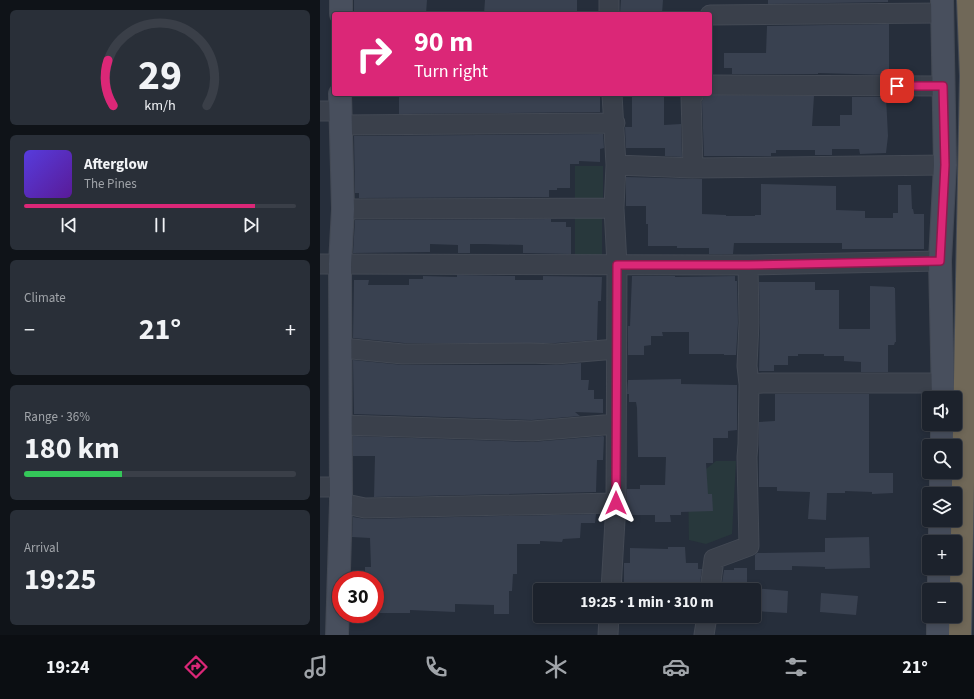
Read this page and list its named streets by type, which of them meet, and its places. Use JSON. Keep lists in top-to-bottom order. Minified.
{"page":{"turn":["90 m","Turn right"],"song":["Afterglow","The Pines"],"tile":["Climate",["Range · 36%","180 km"],["Arrival","19:25"]],"heat":["−","21°","+"],"map_buttons":["+","−"],"limit":"30","trip":"19:25 · 1 min · 310 m","tabs":["19:24","21°"],"gauge":["29","km/h"]}}
